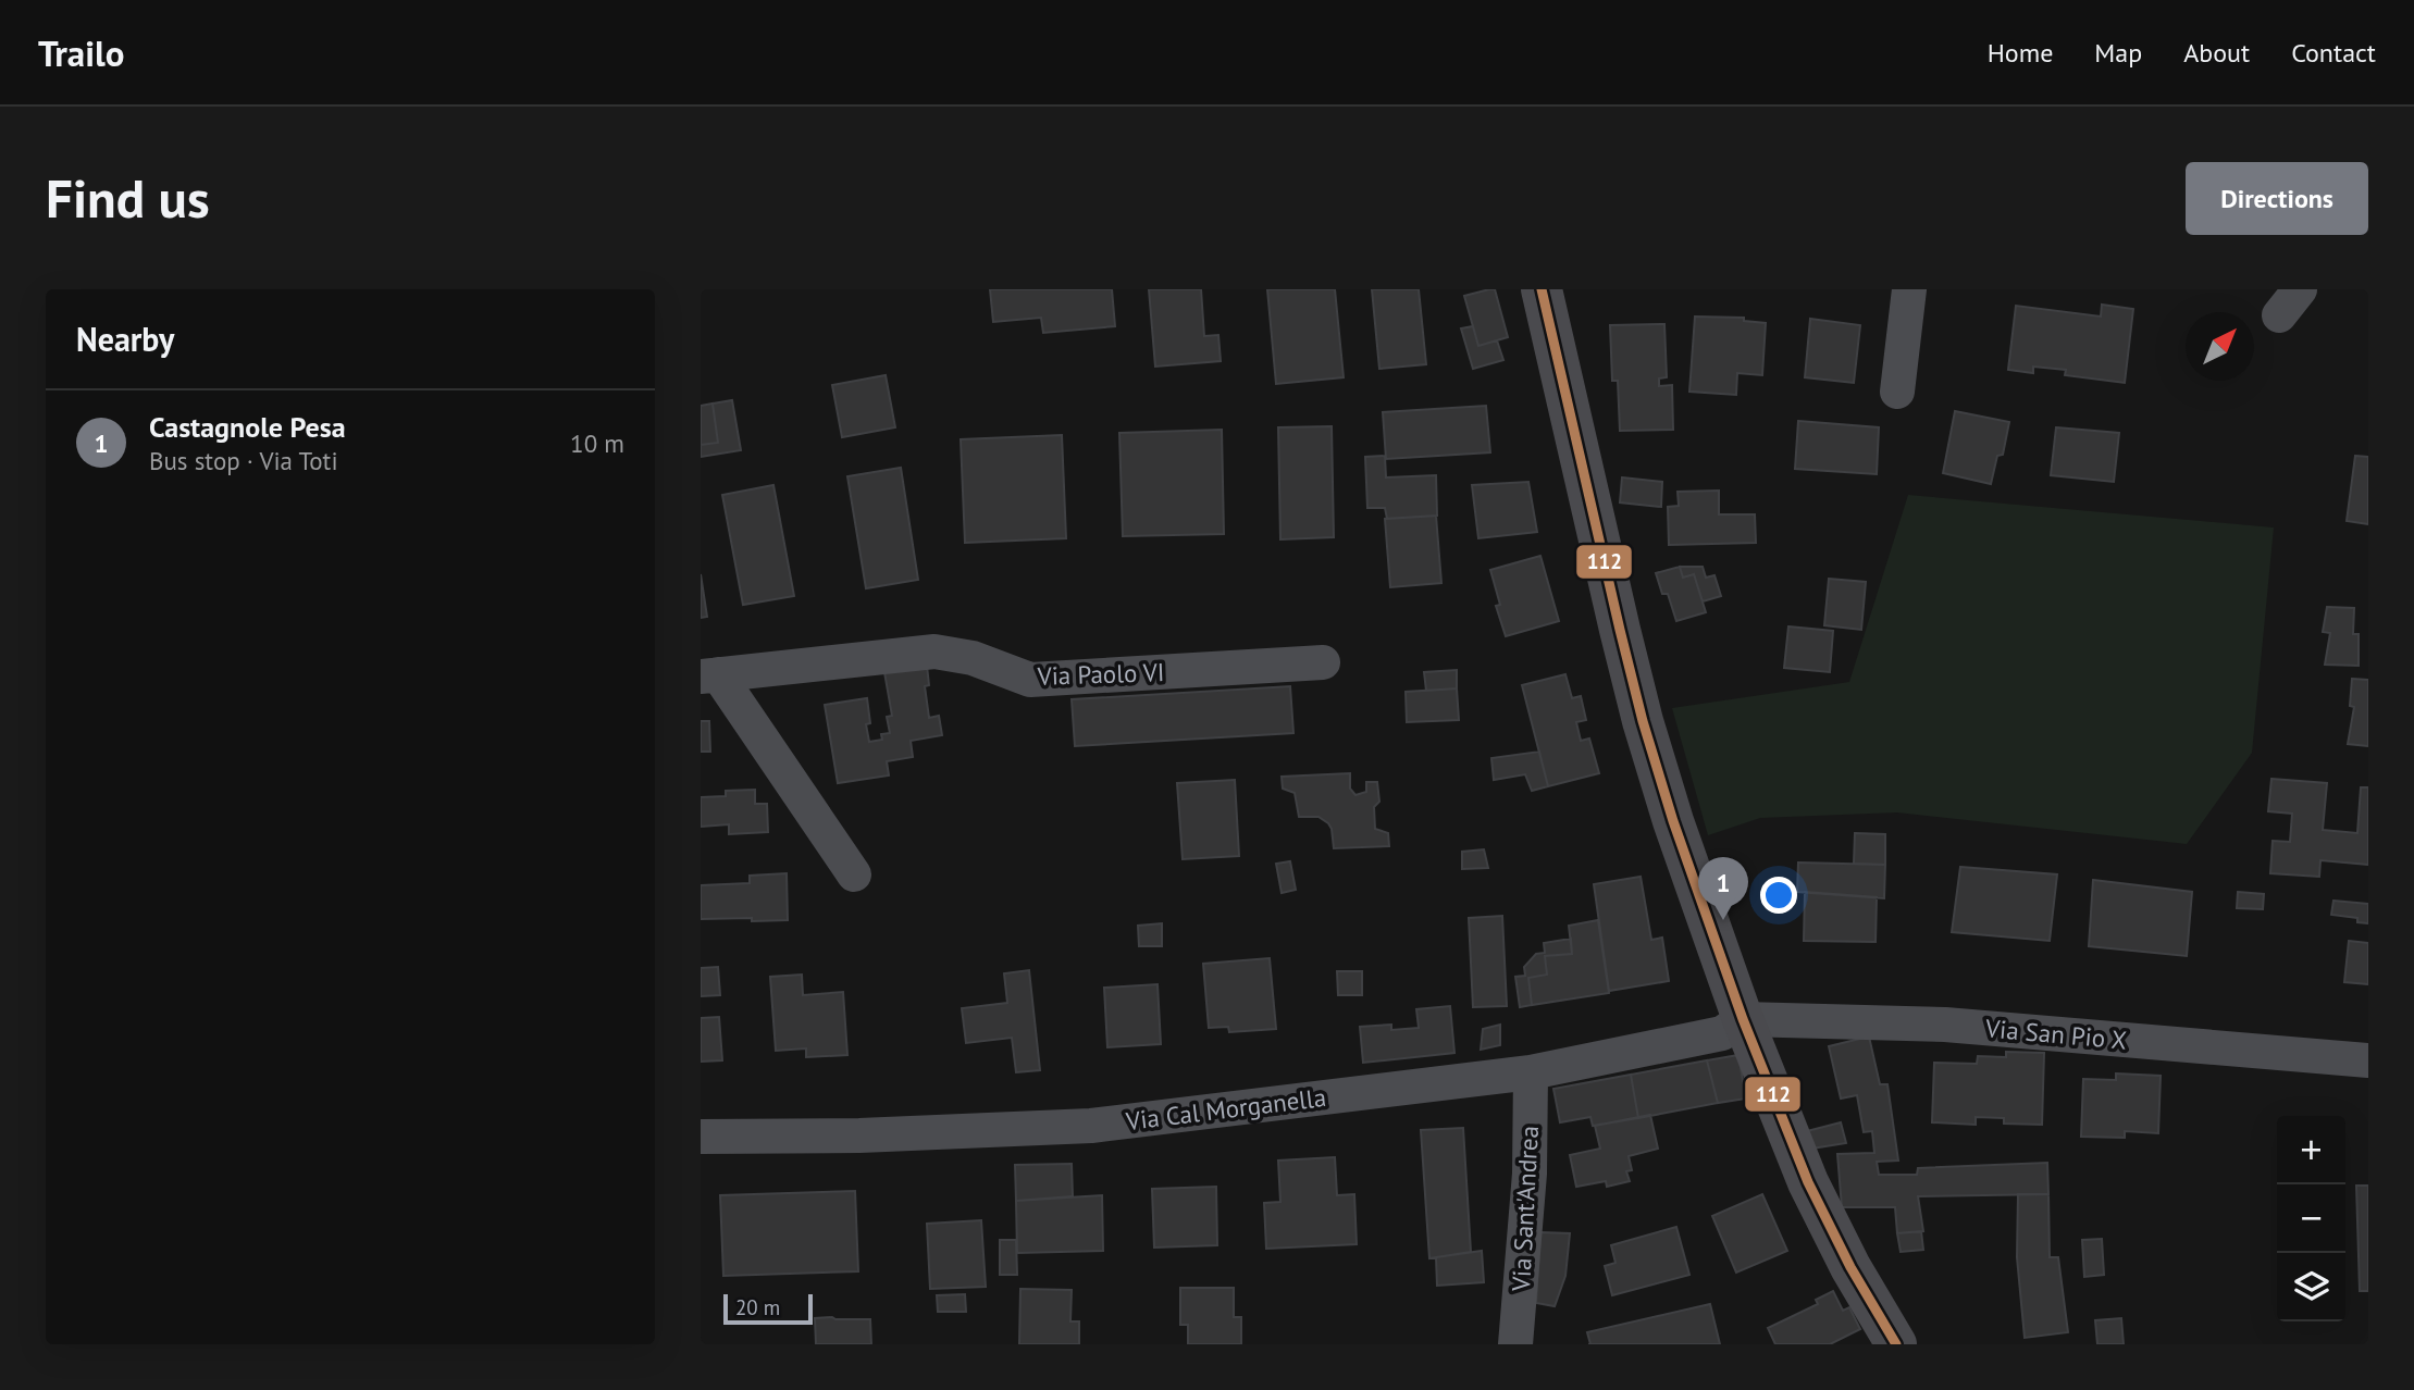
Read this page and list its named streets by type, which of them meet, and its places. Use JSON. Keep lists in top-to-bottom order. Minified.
{"streets":{"street":["Via Paolo VI","Via San Pio X","Via Cal Morganella","Via Sant'Andrea"]},"crossings":[["Via San Pio X","Via Cal Morganella"],["Via Cal Morganella","Via Sant'Andrea"]],"lines":["transit line 112"],"scale_bar":"20 m","north":"top right","page":{"header":"Trailo","nav":["Home","Map","About","Contact"],"buttons":"Directions","title":"Find us","heading":"Nearby","list":[{"mark":"1","name":"Castagnole Pesa","note":"Bus stop · Via Toti","value":"10 m"}],"pins":"1","map_buttons":["+","−"],"scale":"20 m"}}
